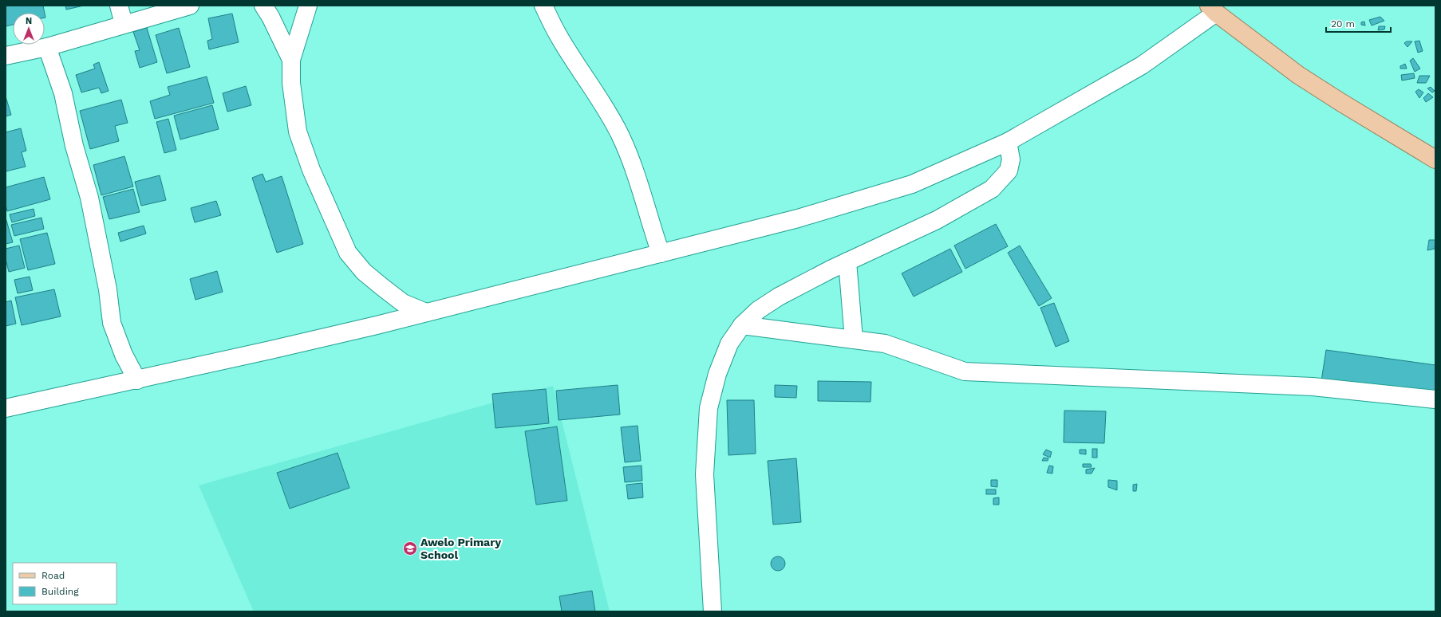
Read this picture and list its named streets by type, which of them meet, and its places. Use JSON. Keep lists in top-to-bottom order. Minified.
{"places":{"school or university":["Awelo Primary School"]},"legend":["Road","Building"],"scale_bar":"20 m","north":"top"}
